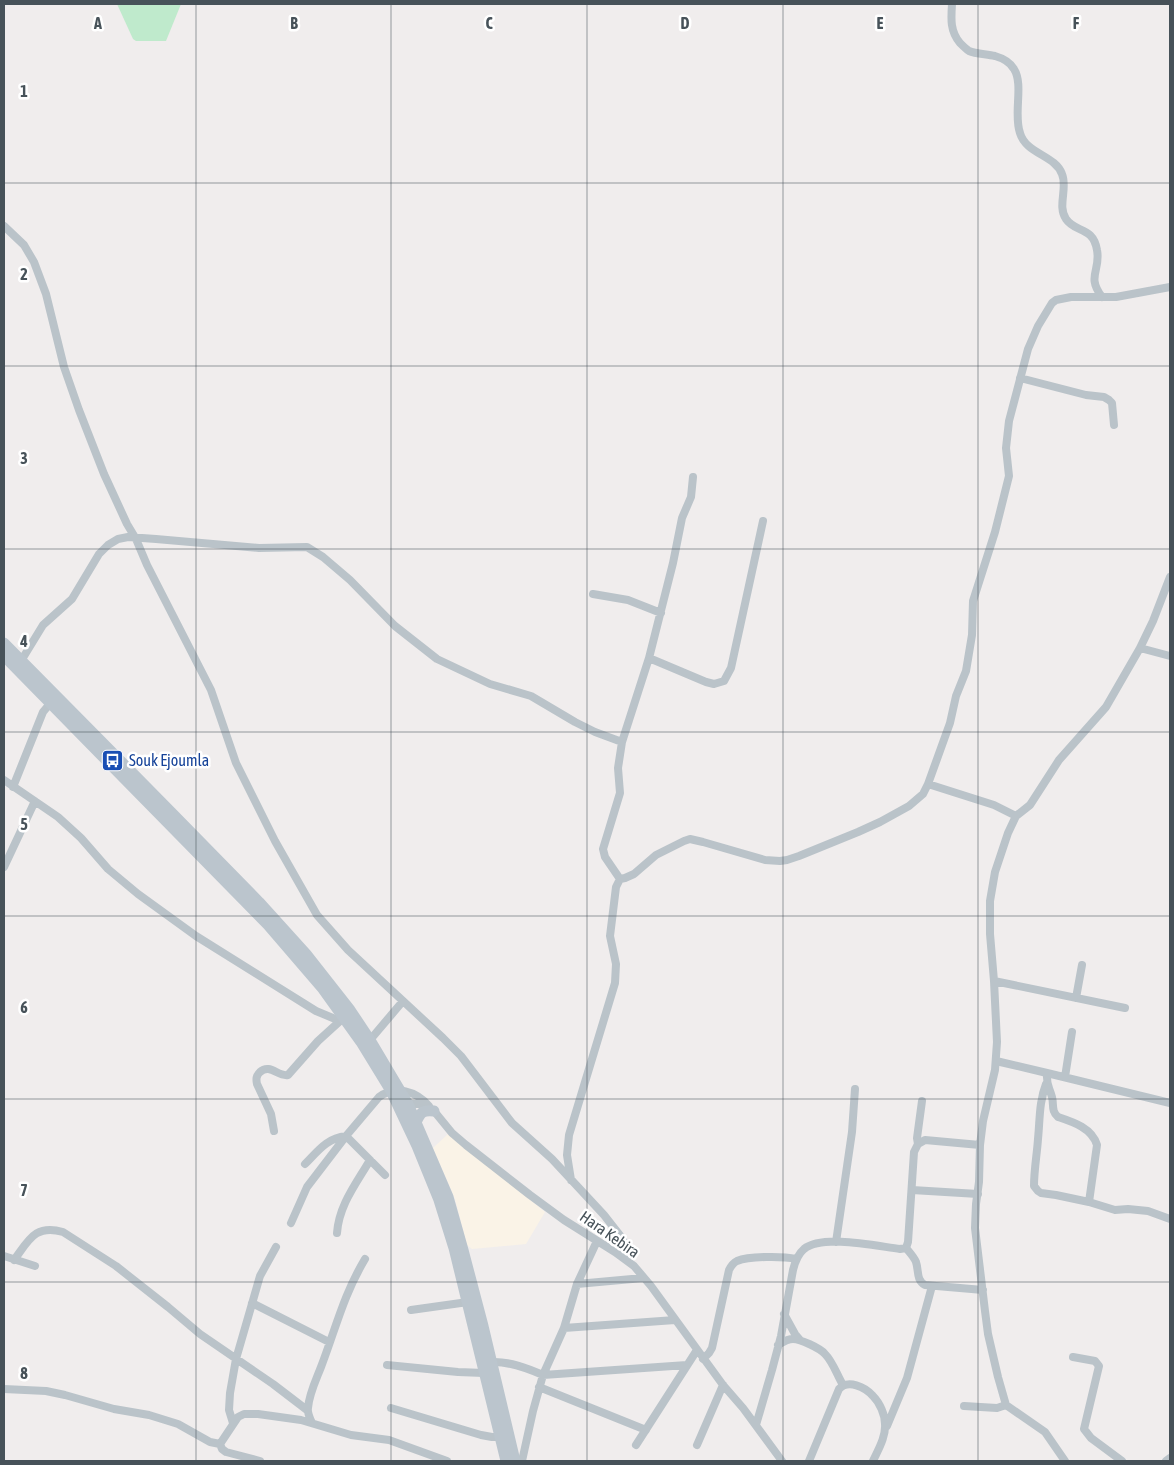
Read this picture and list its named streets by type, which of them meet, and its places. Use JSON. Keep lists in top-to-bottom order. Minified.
{"streets":{"street":["Hara Kebira"]},"places":{"bus stop":["Souk Ejoumla"]},"grid":{"columns":["A","B","C","D","E","F"],"rows":["1","2","3","4","5","6","7","8"]}}
